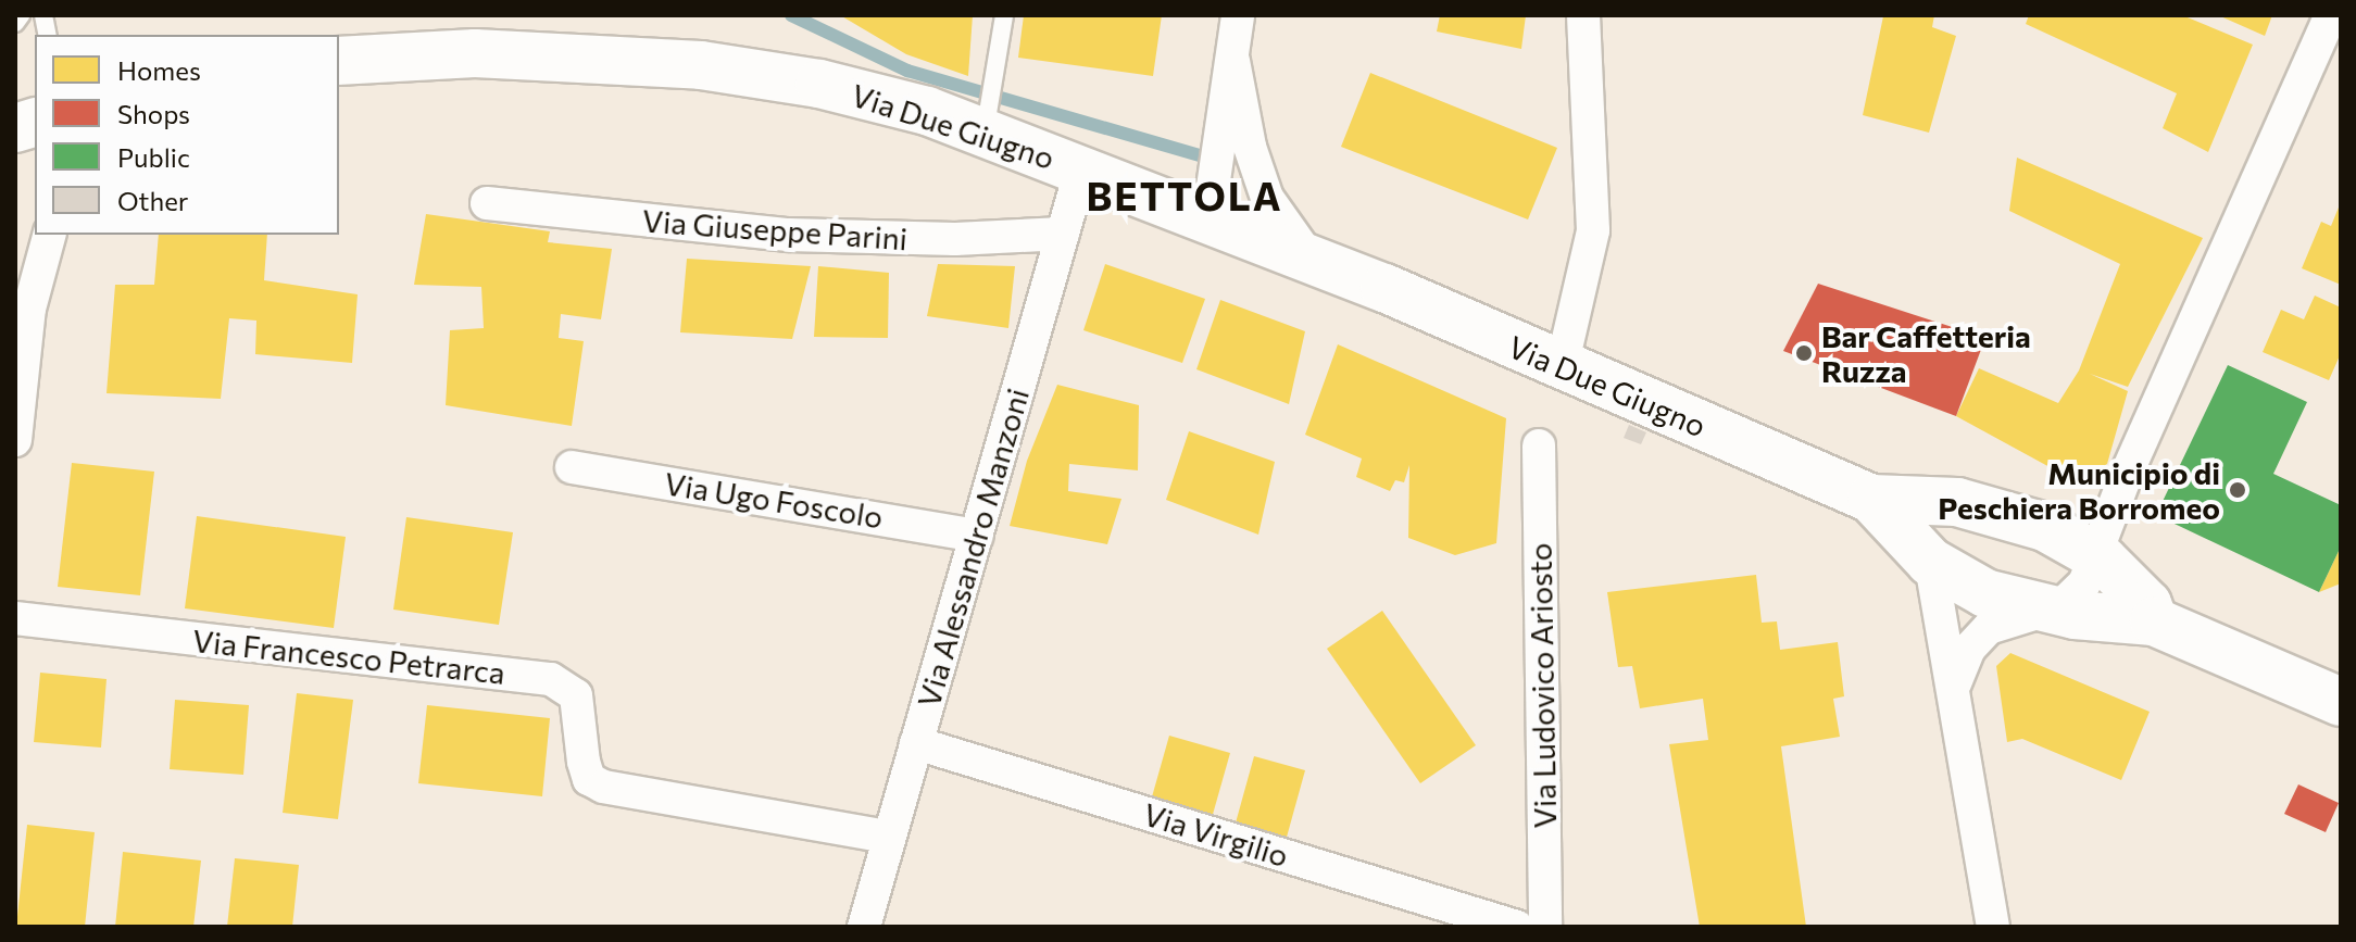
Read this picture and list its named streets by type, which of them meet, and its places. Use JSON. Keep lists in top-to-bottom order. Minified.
{"streets":{"main road":["Via Due Giugno"],"street":["Via Giuseppe Parini","Via Ugo Foscolo","Via Alessandro Manzoni","Via Francesco Petrarca","Via Ludovico Ariosto","Via Virgilio"]},"crossings":[["Via Due Giugno","Via Alessandro Manzoni"],["Via Giuseppe Parini","Via Alessandro Manzoni"],["Via Ugo Foscolo","Via Alessandro Manzoni"],["Via Alessandro Manzoni","Via Francesco Petrarca"],["Via Alessandro Manzoni","Via Virgilio"]],"districts":["BETTOLA"],"places":["Bar Caffetteria Ruzza","Municipio di Peschiera Borromeo"],"legend":["Homes","Shops","Public","Other"]}
